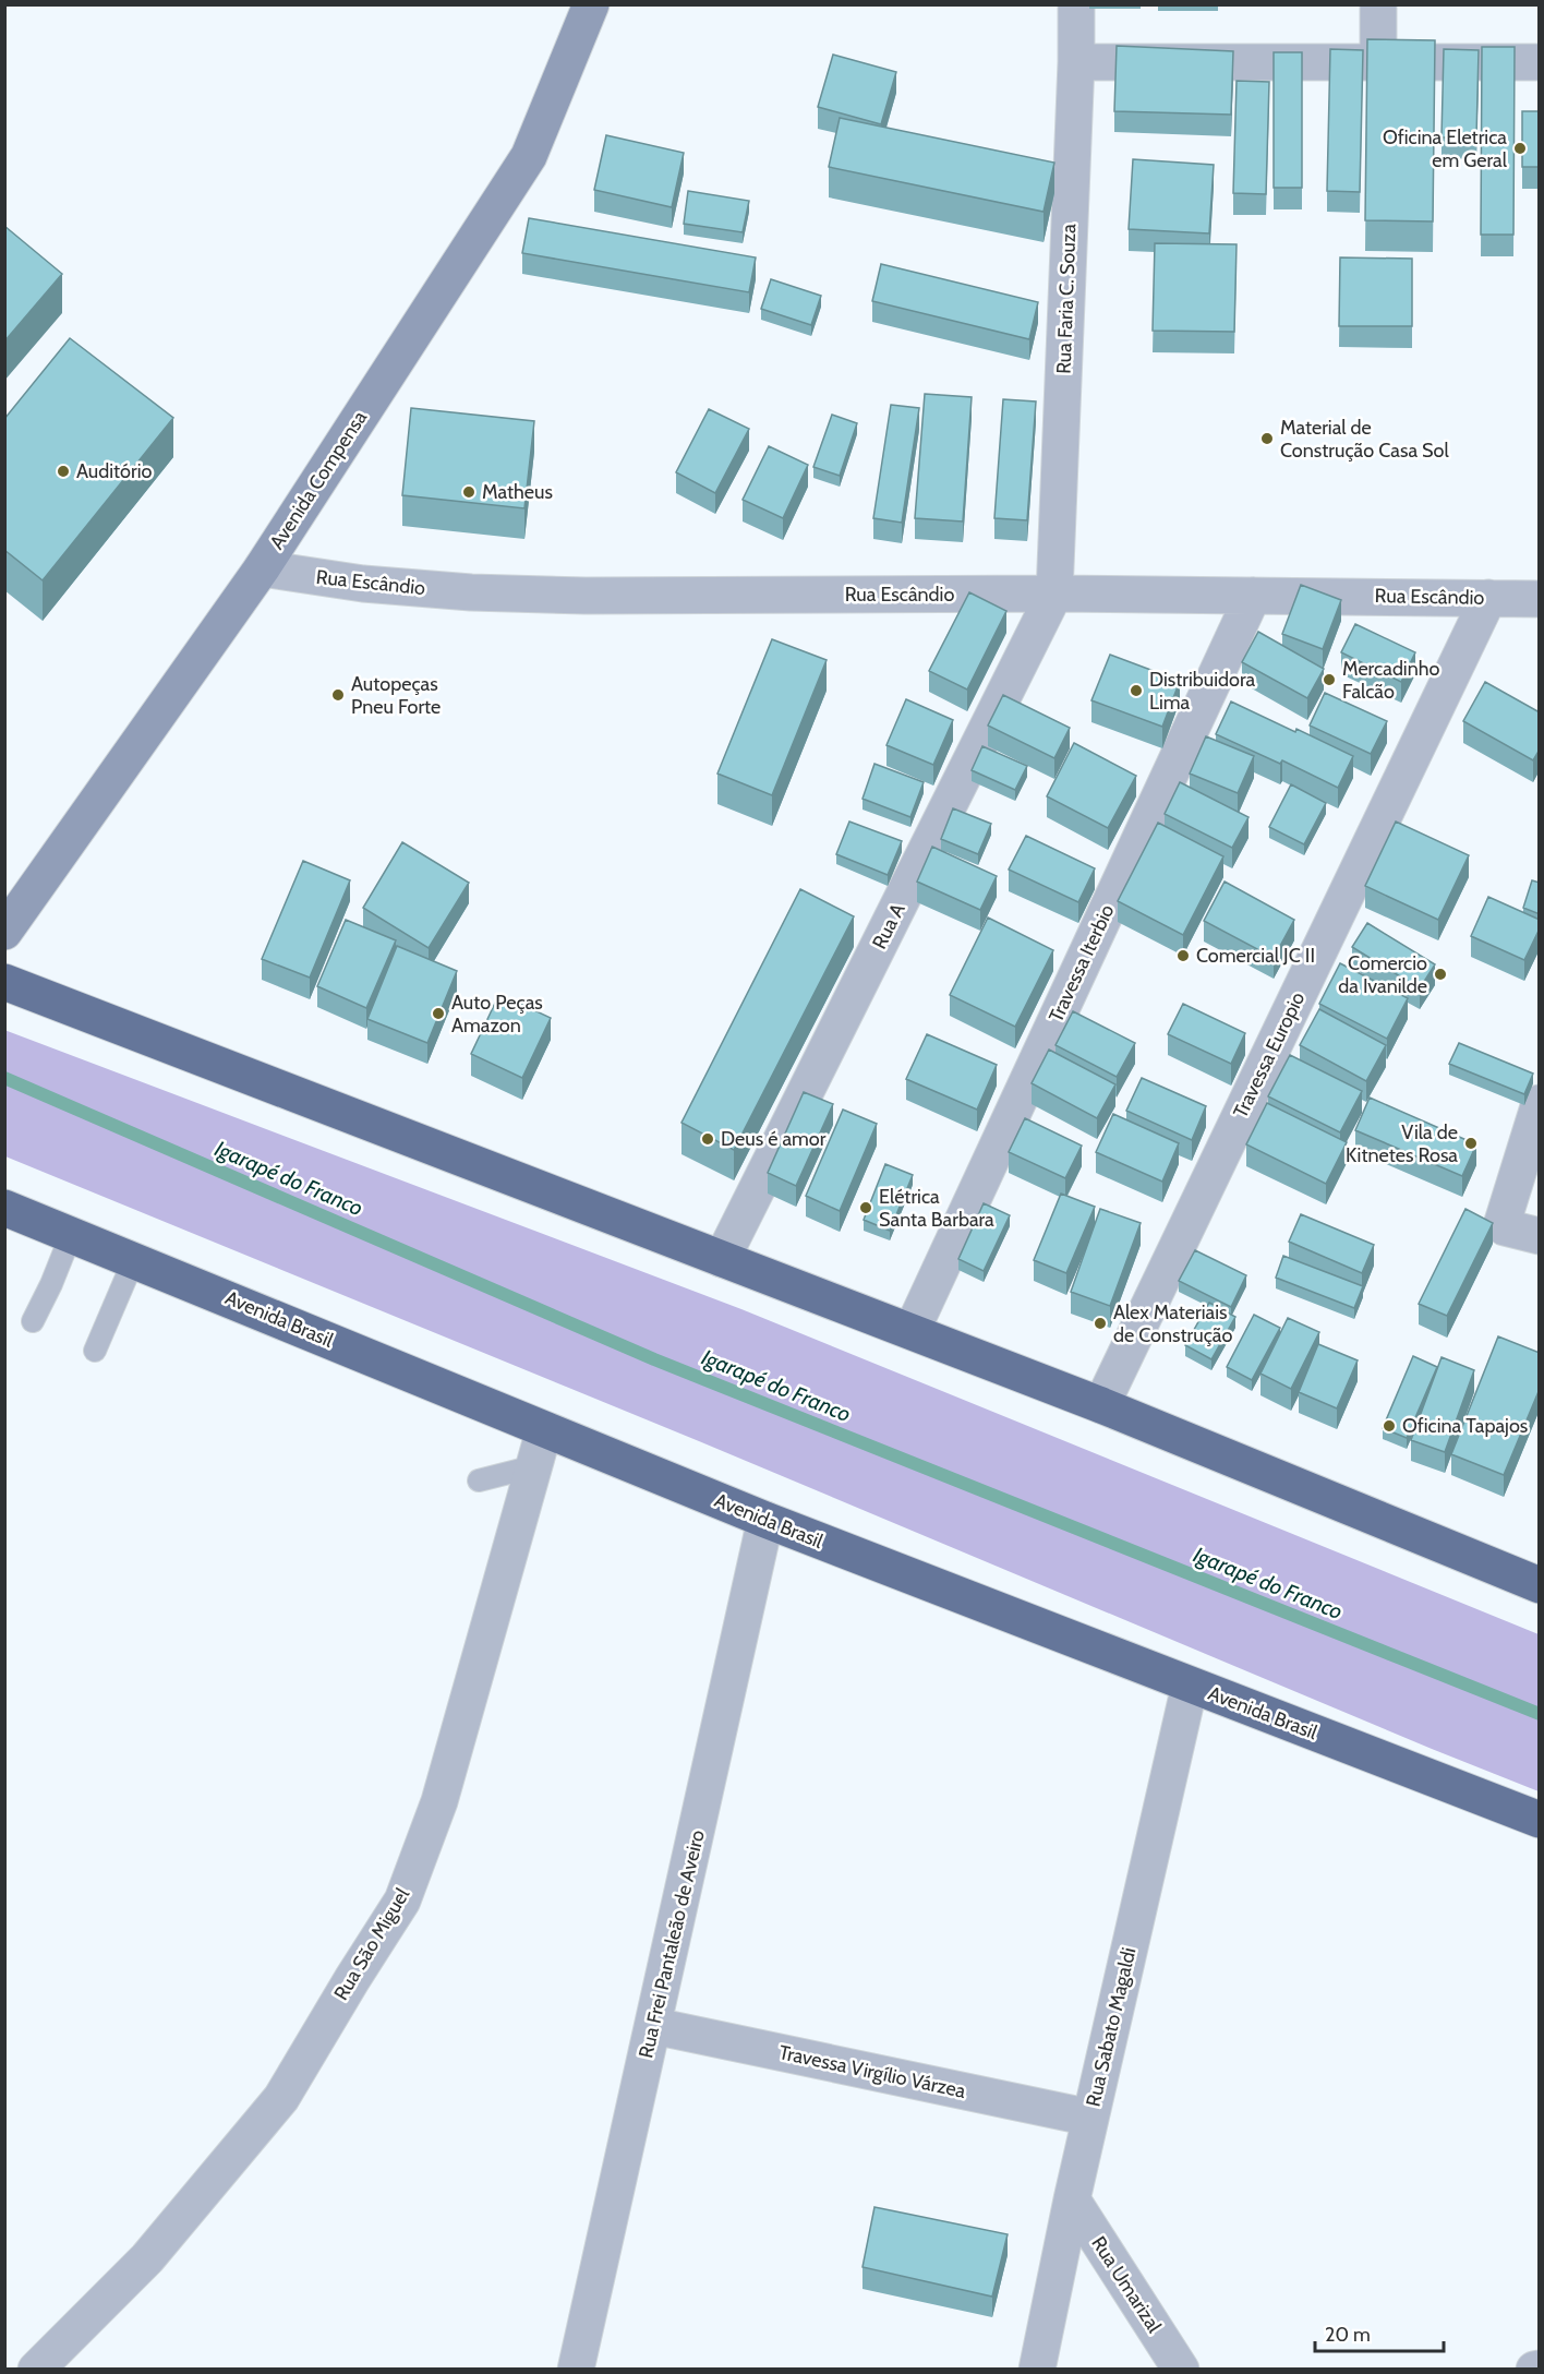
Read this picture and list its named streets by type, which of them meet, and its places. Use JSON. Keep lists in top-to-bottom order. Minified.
{"streets":{"highway":["Avenida Brasil"],"street":["Rua Faria C. Souza","Avenida Compensa","Rua Escândio","Rua A","Travessa Iterbio","Travessa Europio","Rua São Miguel","Rua Frei Pantaleão de Aveiro","Rua Sabato Magaldi","Travessa Virgílio Várzea","Rua Umarizal"]},"crossings":[["Rua Faria C. Souza","Rua Escândio"],["Rua Faria C. Souza","Rua A"],["Avenida Compensa","Rua Escândio"],["Rua Escândio","Rua A"],["Rua Escândio","Travessa Iterbio"],["Rua Escândio","Travessa Europio"],["Avenida Brasil","Rua São Miguel"],["Avenida Brasil","Rua Frei Pantaleão de Aveiro"],["Avenida Brasil","Rua Sabato Magaldi"],["Rua Frei Pantaleão de Aveiro","Travessa Virgílio Várzea"],["Rua Sabato Magaldi","Travessa Virgílio Várzea"],["Rua Sabato Magaldi","Rua Umarizal"]],"water":["Igarapé do Franco"],"places":["Oficina Eletrica em Geral","Material de Construção Casa Sol","Auditório","Matheus","Mercadinho Falcão","Distribuidora Lima","Autopeças Pneu Forte","Comercial JC II","Comercio da Ivanilde","Auto Peças Amazon","Deus é amor","Vila de Kitnetes Rosa","Elétrica Santa Barbara","Alex Materiais de Construção","Oficina Tapajos"],"scale_bar":"20 m"}
